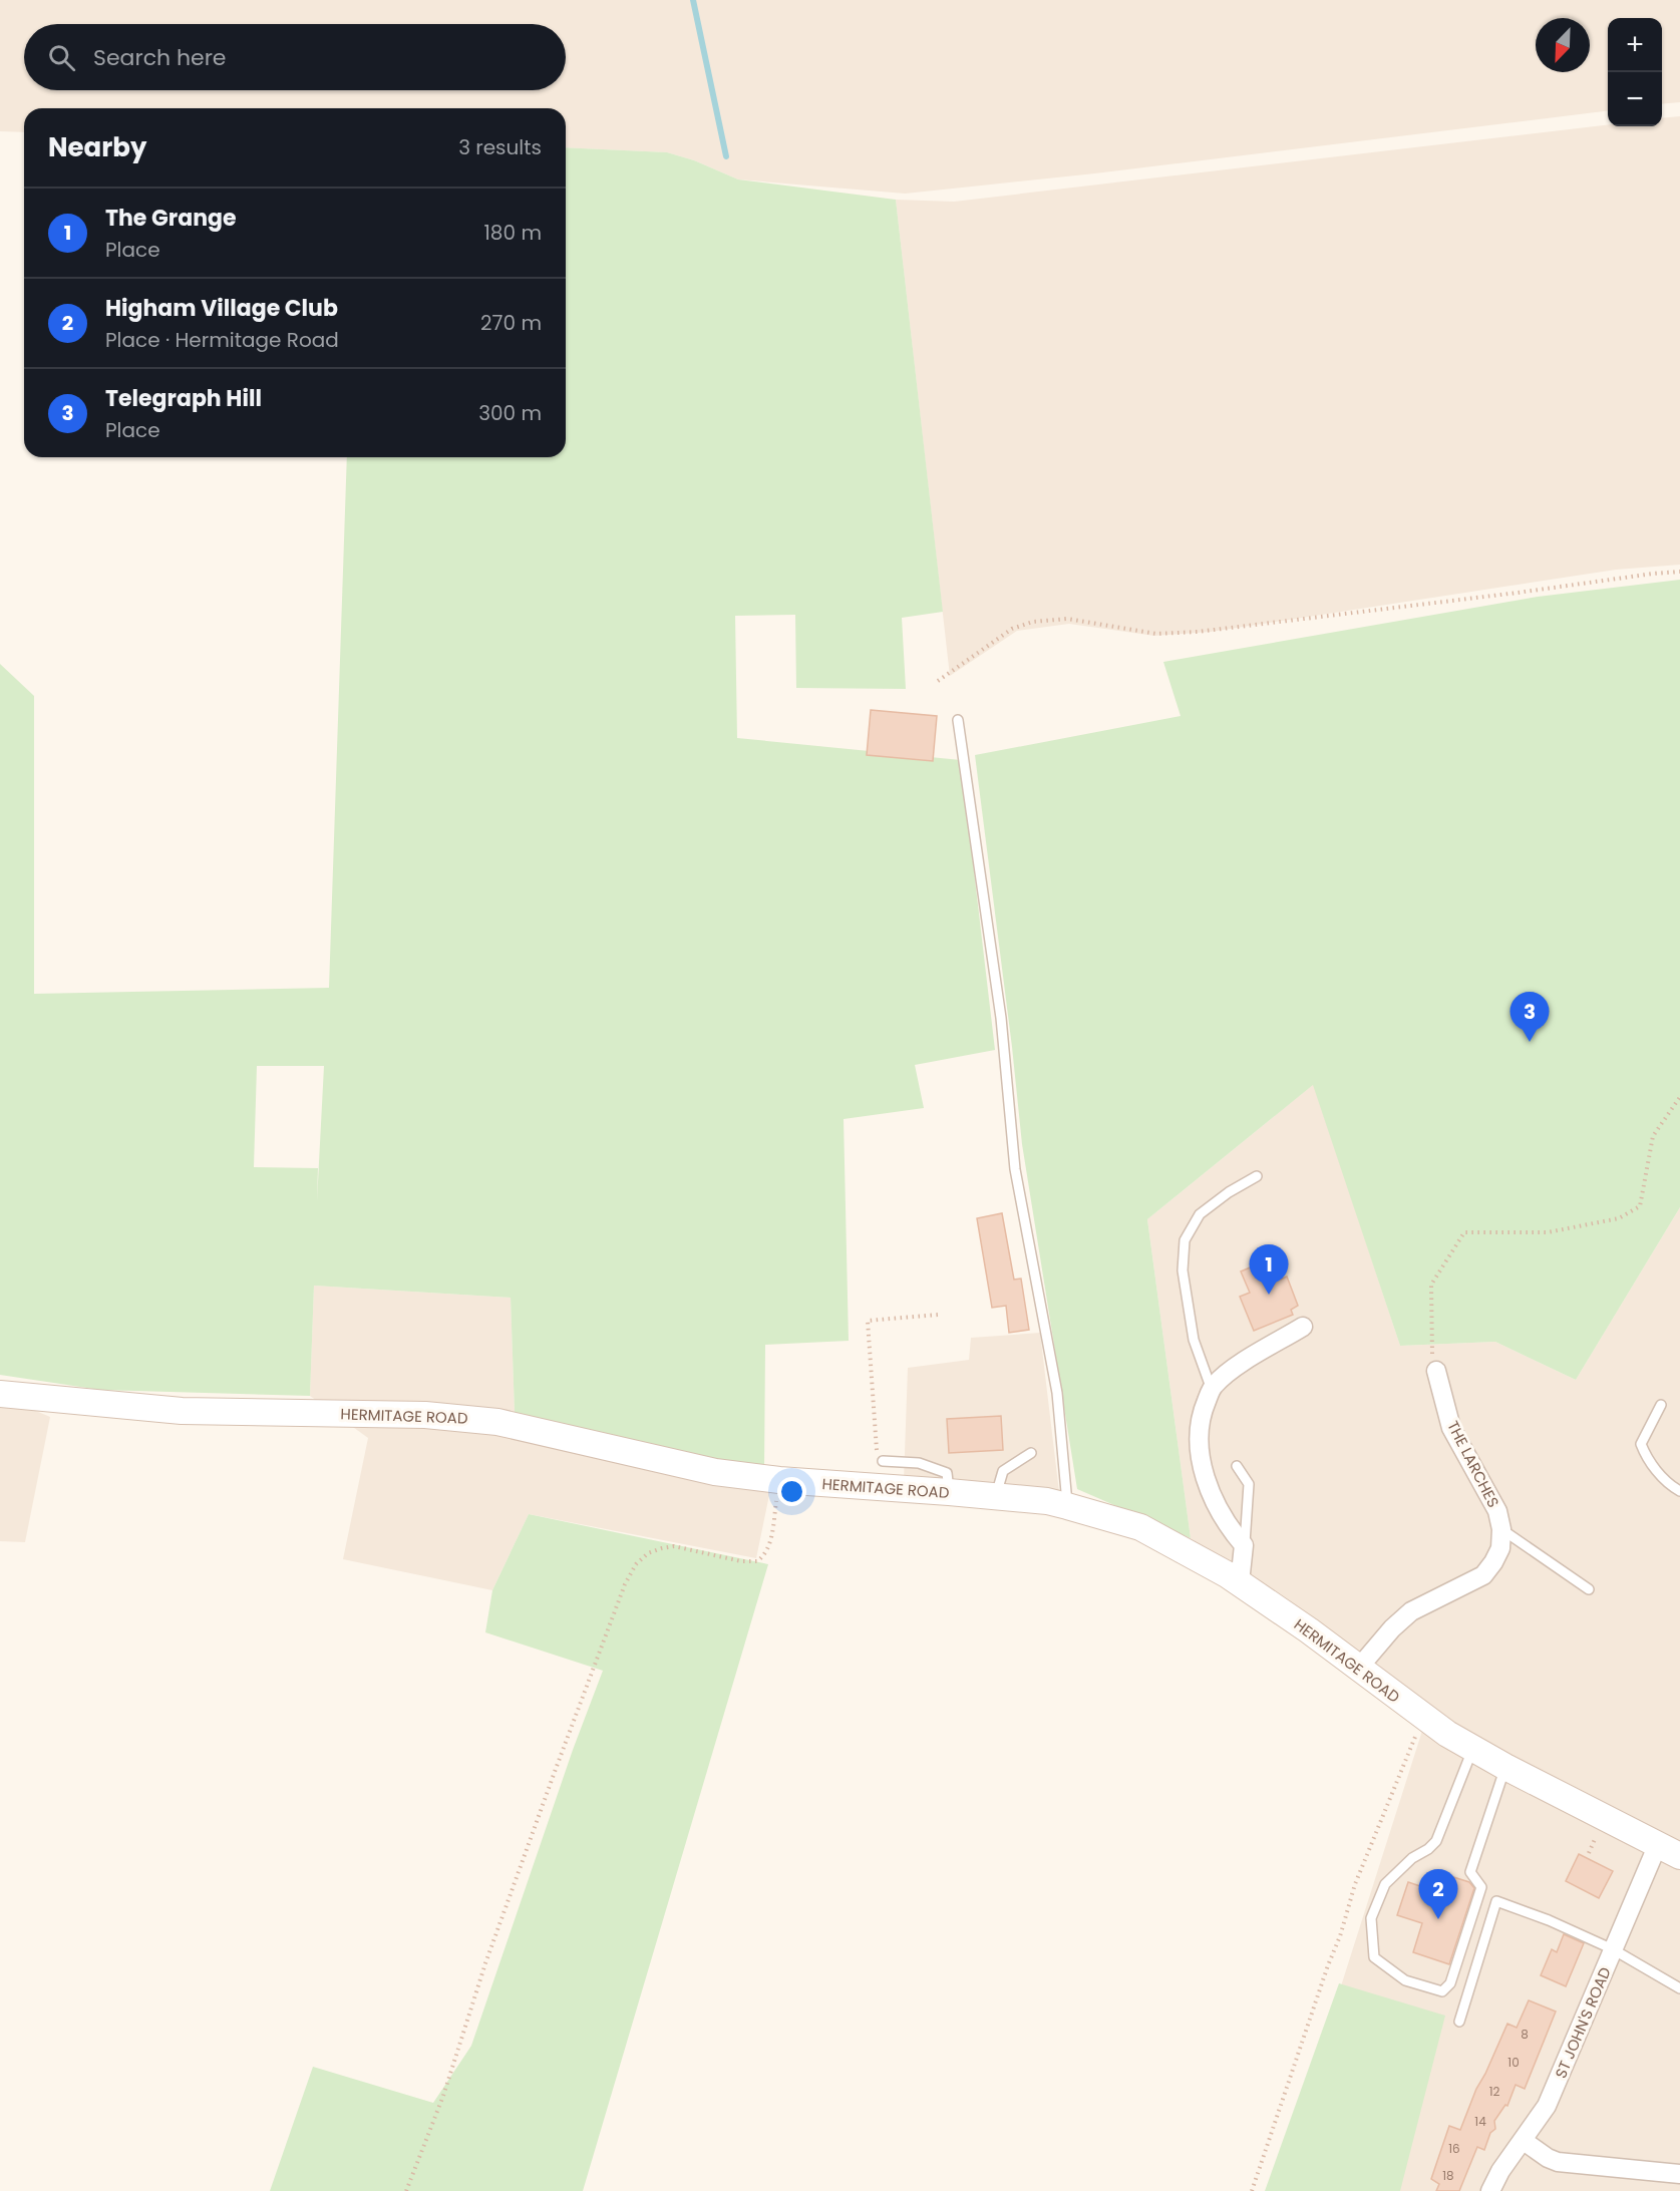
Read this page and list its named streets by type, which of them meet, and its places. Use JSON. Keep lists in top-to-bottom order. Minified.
{"streets":{"street":["HERMITAGE ROAD","THE LARCHES","ST JOHN'S ROAD"]},"crossings":[["HERMITAGE ROAD","ST JOHN'S ROAD"]],"house_numbers":["8","10","12","14","16","18"],"north":"bottom left","page":{"map_buttons":["+","−"],"search":"Search here","heading":["Nearby","3 results"],"list":[{"mark":"1","name":"The Grange","note":"Place","value":"180 m"},{"mark":"2","name":"Higham Village Club","note":"Place · Hermitage Road","value":"270 m"},{"mark":"3","name":"Telegraph Hill","note":"Place","value":"300 m"}],"pins":["3","1","2"]}}
